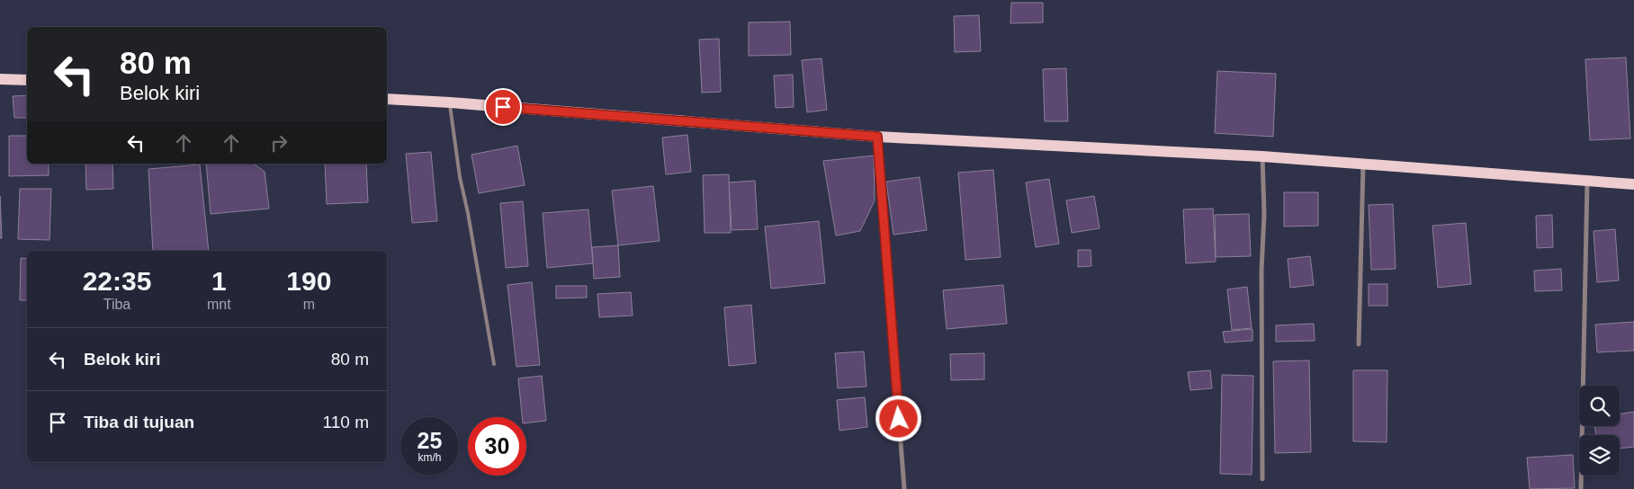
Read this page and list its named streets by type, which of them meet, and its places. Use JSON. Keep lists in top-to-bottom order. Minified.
{"page":{"turn":["80 m","Belok kiri"],"eta":["22:35","Tiba","1","mnt","190","m"],"list":[{"name":"Belok kiri","value":"80 m"},{"name":"Tiba di tujuan","value":"110 m"}],"speed":"25 km/h","limit":"30"}}
